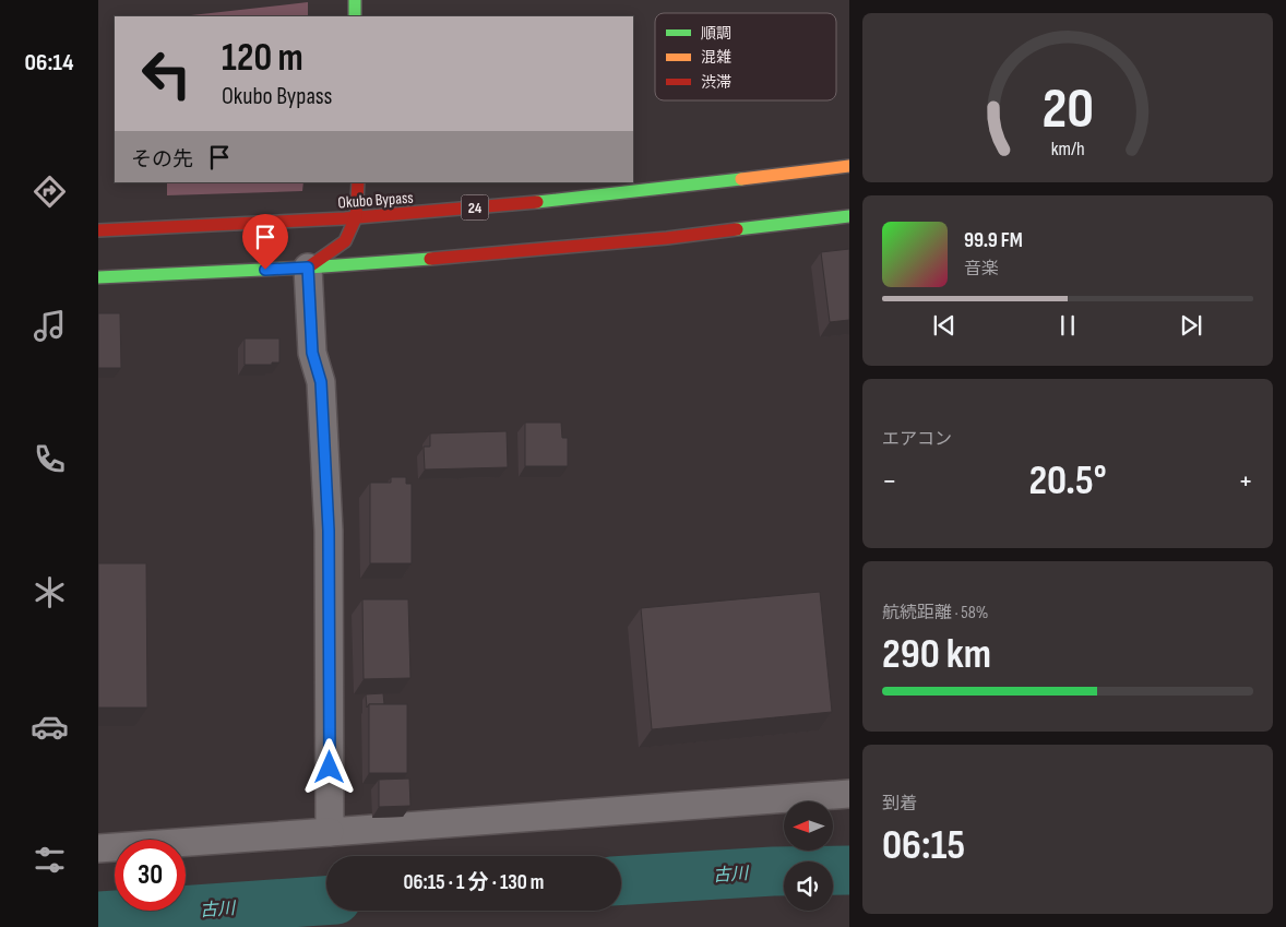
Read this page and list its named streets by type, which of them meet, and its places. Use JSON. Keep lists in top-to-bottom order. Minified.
{"streets":{"main road":["Okubo Bypass","24"]},"water":["古川"],"legend":["順調","混雑","渋滞"],"north":"left","page":{"tabs":"06:14","turn":["120 m","Okubo Bypass"],"then":"その先","song":["99.9 FM","音楽"],"tile":["エアコン",["航続距離 · 58%","290 km"],["到着","06:15"]],"heat":["−","20.5°","+"],"limit":"30","trip":"06:15 · 1 分 · 130 m","gauge":["20","km/h"]}}
